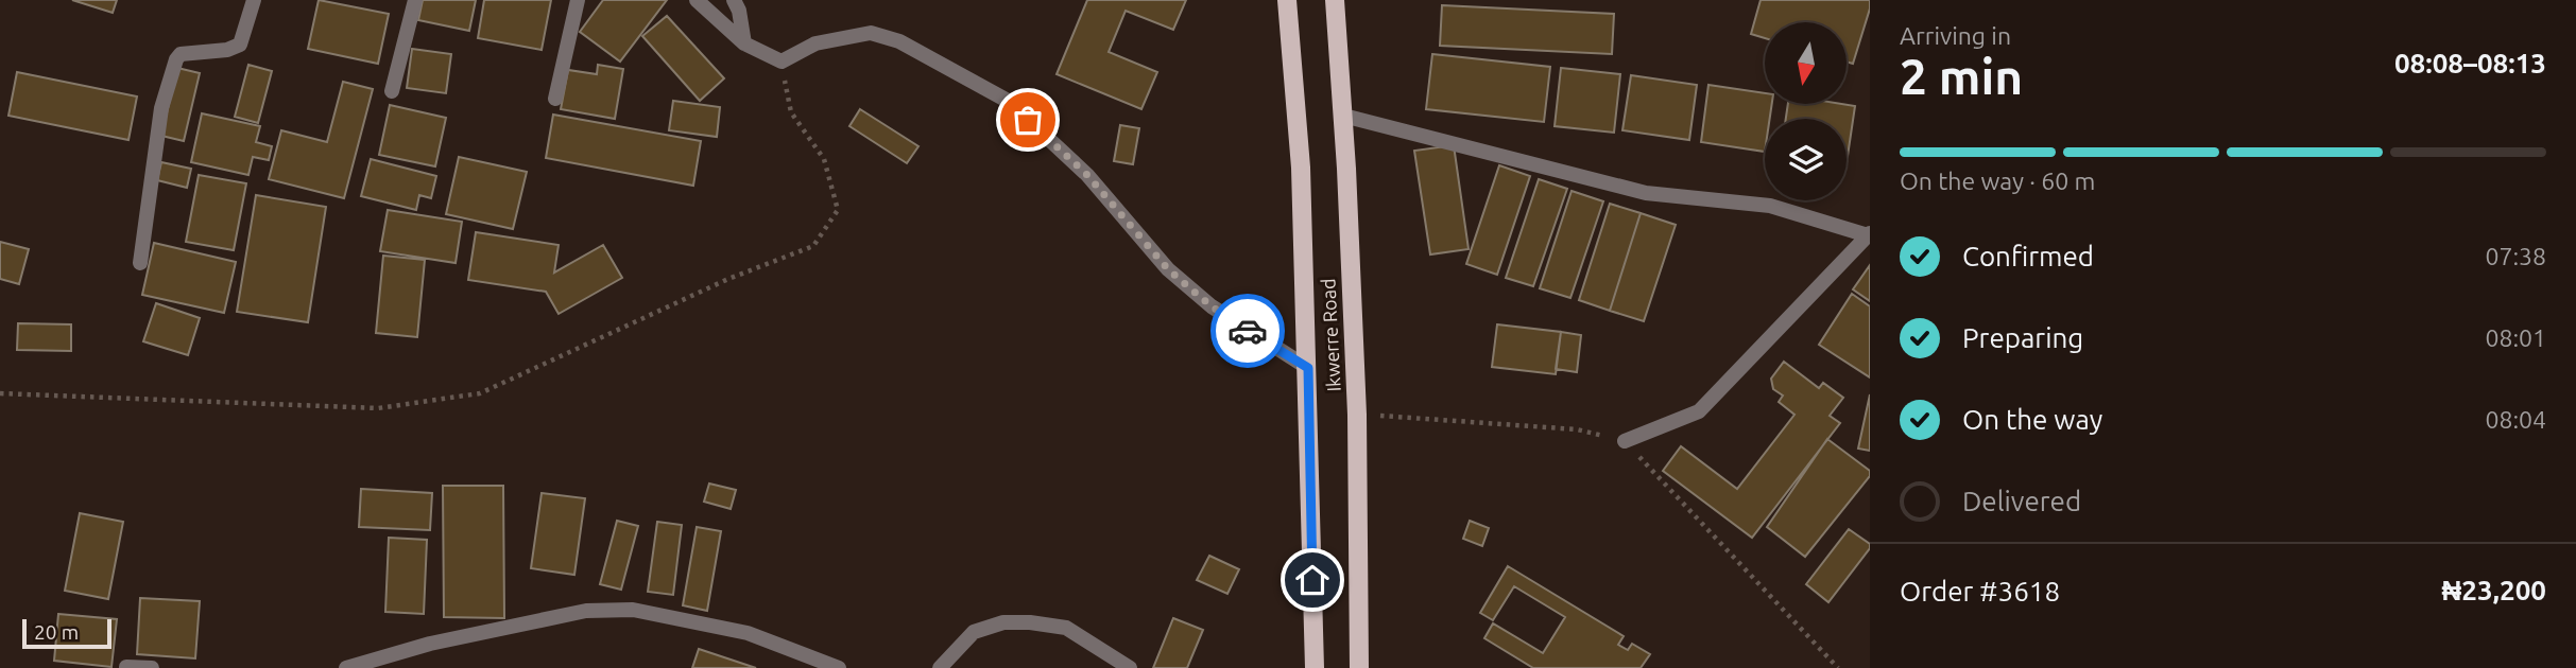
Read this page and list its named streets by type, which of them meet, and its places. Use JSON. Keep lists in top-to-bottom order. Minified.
{"streets":{"main road":["Ikwerre Road"]},"scale_bar":"20 m","north":"bottom","page":{"heading":["2 min","Arriving in","08:08–08:13"],"panel":["Order #3618","₦23,200"],"bar":"On the way · 60 m","list":[["Confirmed","07:38"],["Preparing","08:01"],["On the way","08:04"],"Delivered"],"scale":"20 m"}}
